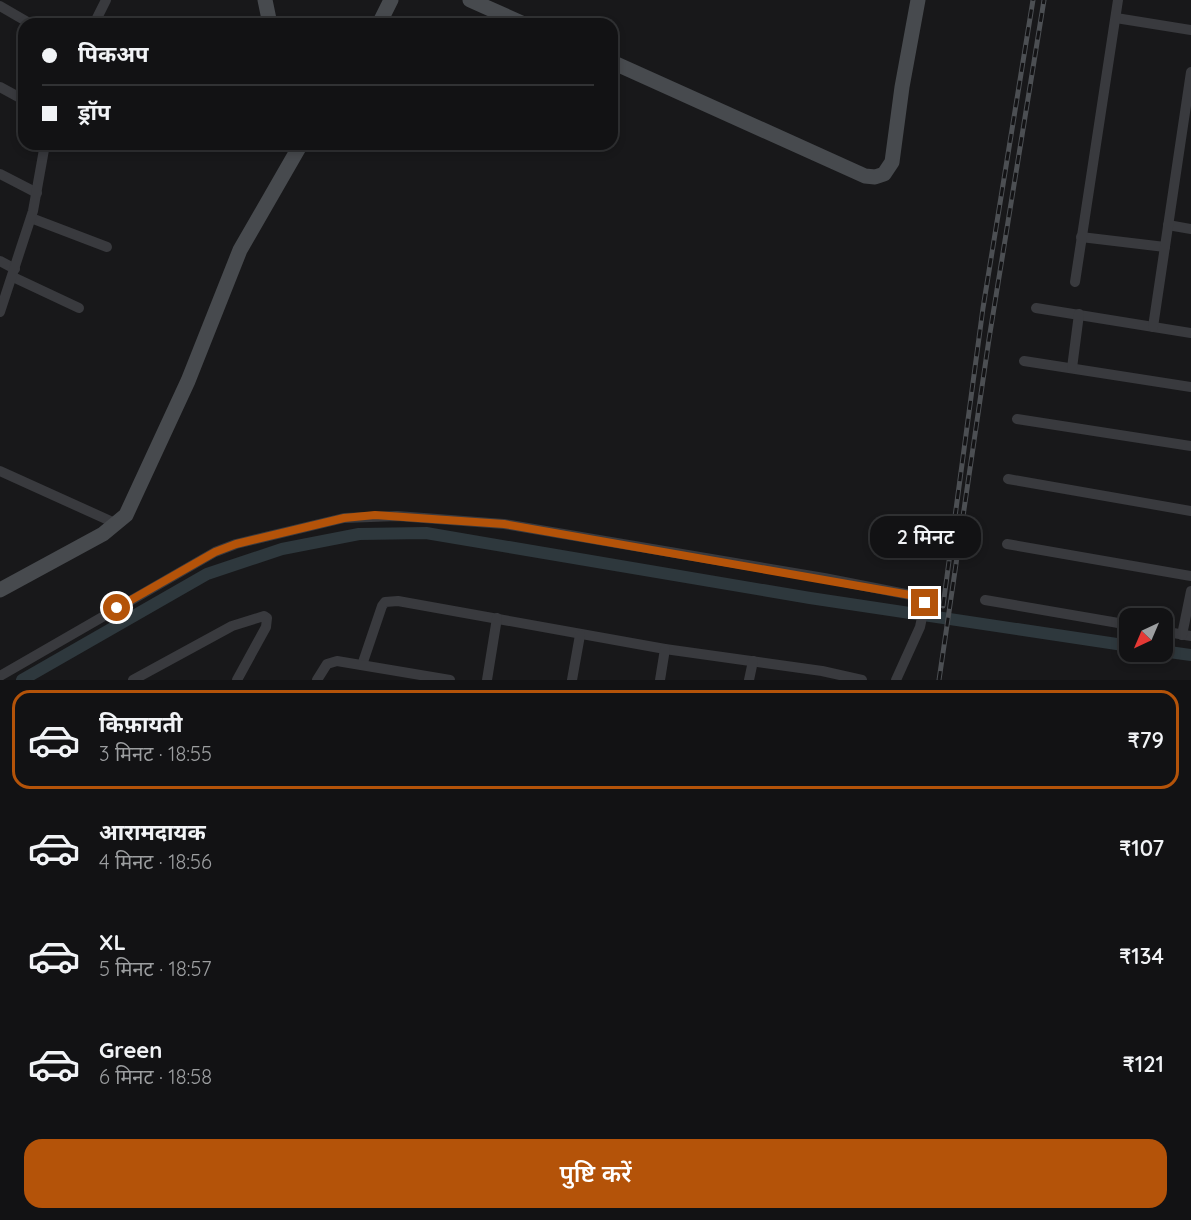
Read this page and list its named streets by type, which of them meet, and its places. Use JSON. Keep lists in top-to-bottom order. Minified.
{"north":"bottom left","page":{"banner":["पिकअप","ड्रॉप"],"bubble":"2 मिनट","list":[{"name":"किफ़ायती","note":"3 मिनट · 18:55","value":"₹79"},{"name":"आरामदायक","note":"4 मिनट · 18:56","value":"₹107"},{"name":"XL","note":"5 मिनट · 18:57","value":"₹134"},{"name":"Green","note":"6 मिनट · 18:58","value":"₹121"}],"buttons":"पुष्टि करें"}}
